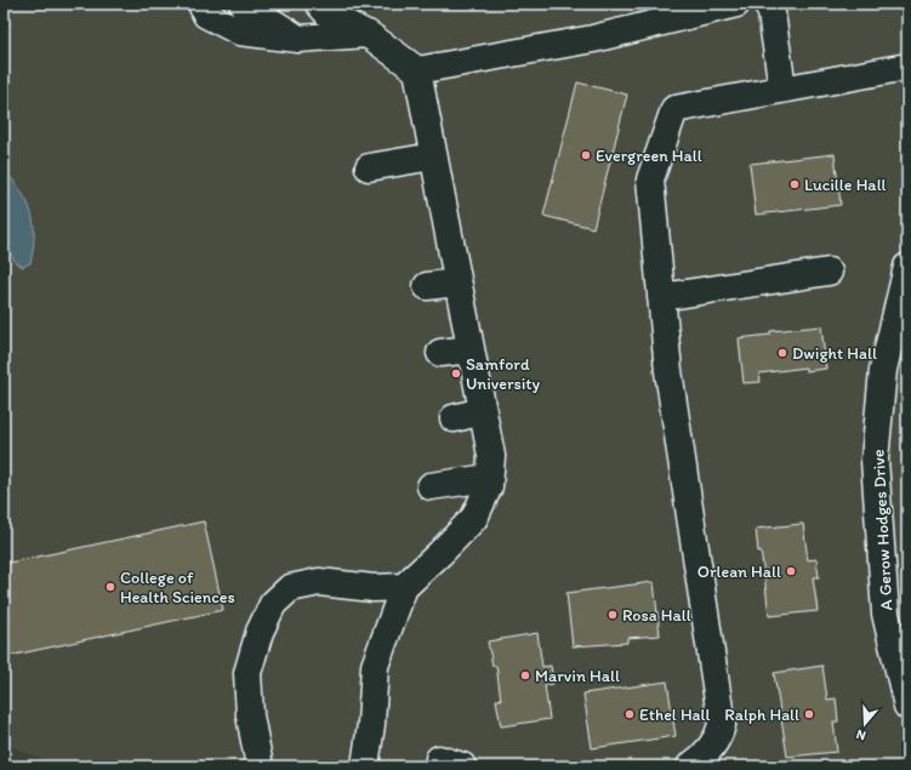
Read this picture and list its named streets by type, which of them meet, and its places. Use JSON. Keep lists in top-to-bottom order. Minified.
{"streets":{"street":["A Gerow Hodges Drive"]},"places":["Evergreen Hall","Lucille Hall","Dwight Hall","Samford University","Orlean Hall","College of Health Sciences","Rosa Hall","Marvin Hall","Ethel Hall","Ralph Hall"],"north":"bottom"}
